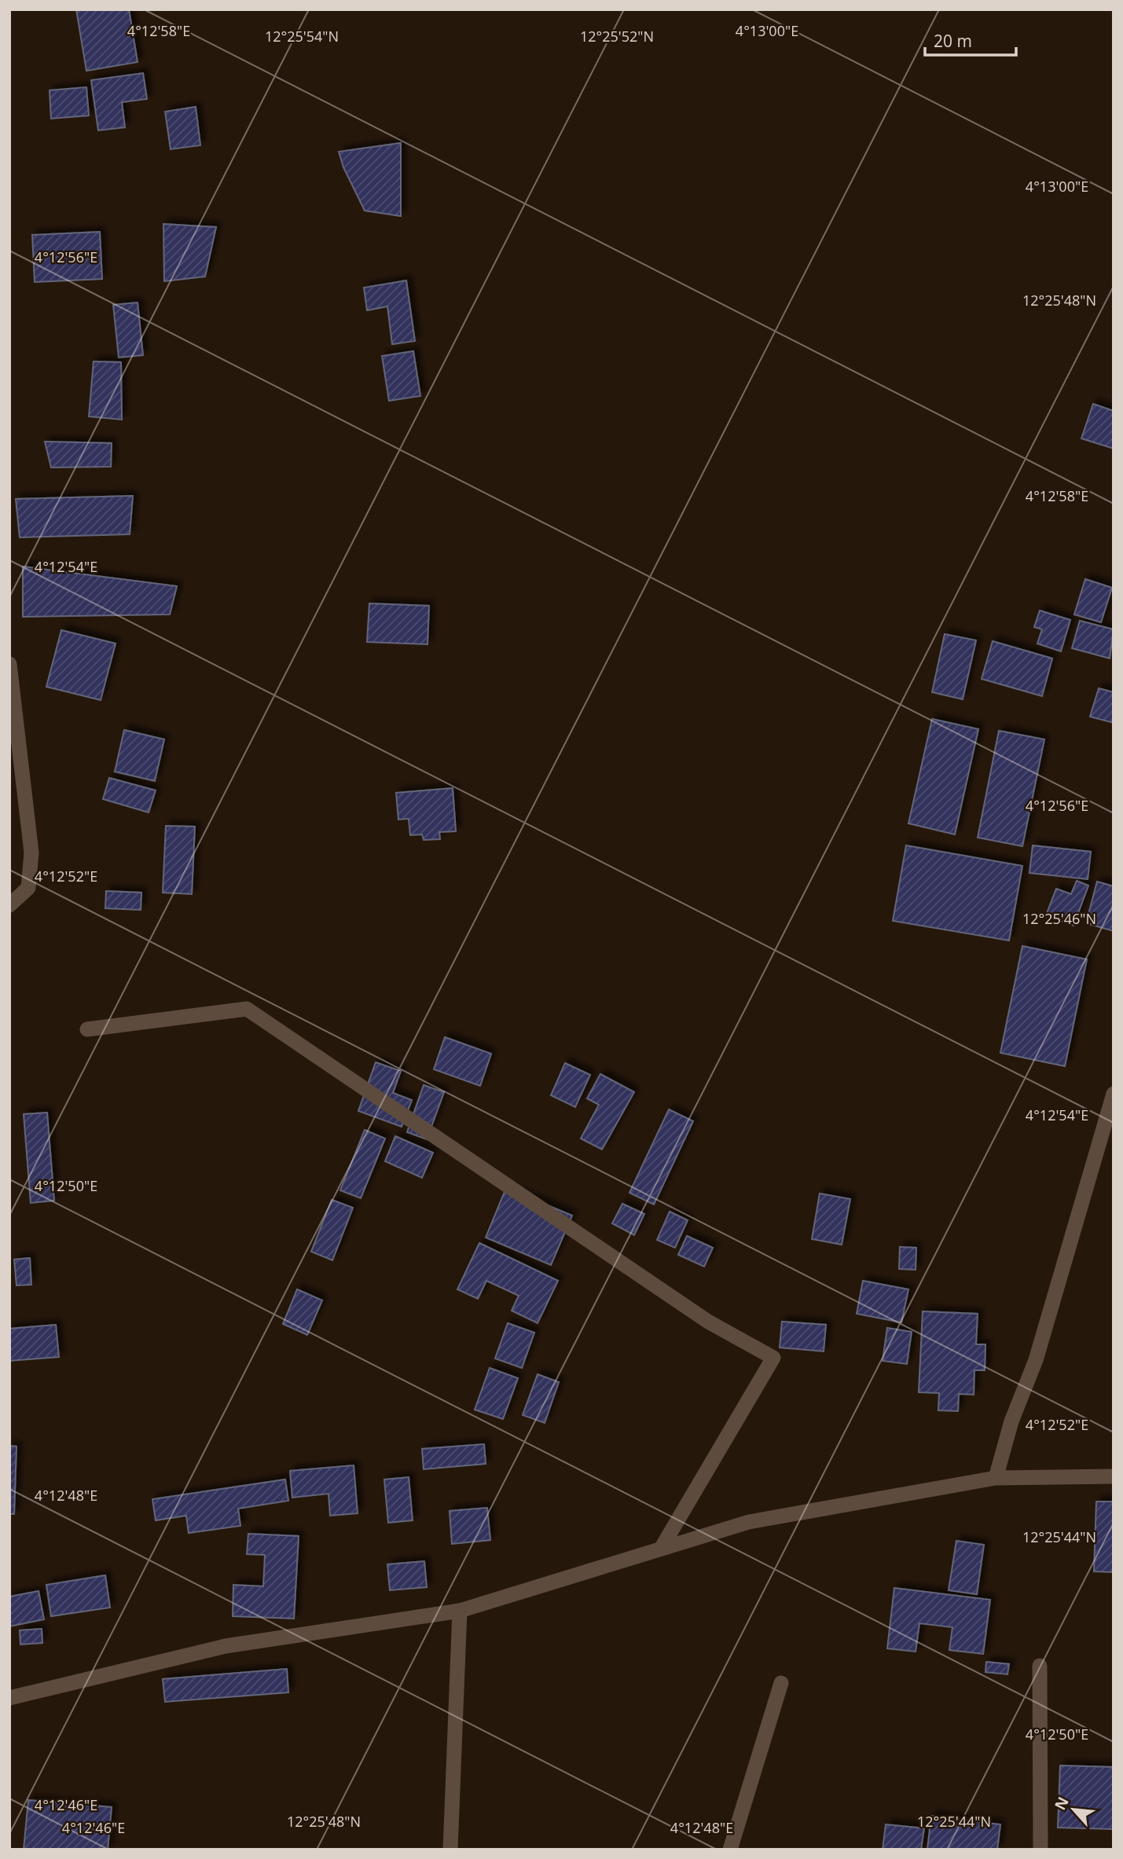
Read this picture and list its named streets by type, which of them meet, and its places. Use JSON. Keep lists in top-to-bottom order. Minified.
{"scale_bar":"20 m","north":"top left","coordinates":["4°12'58\"E","4°13'00\"E","12°25'54\"N","12°25'52\"N","4°12'56\"E","12°25'48\"N","4°12'54\"E","4°12'52\"E","12°25'46\"N","4°12'50\"E","4°12'48\"E","12°25'44\"N","4°12'46\"E"]}
